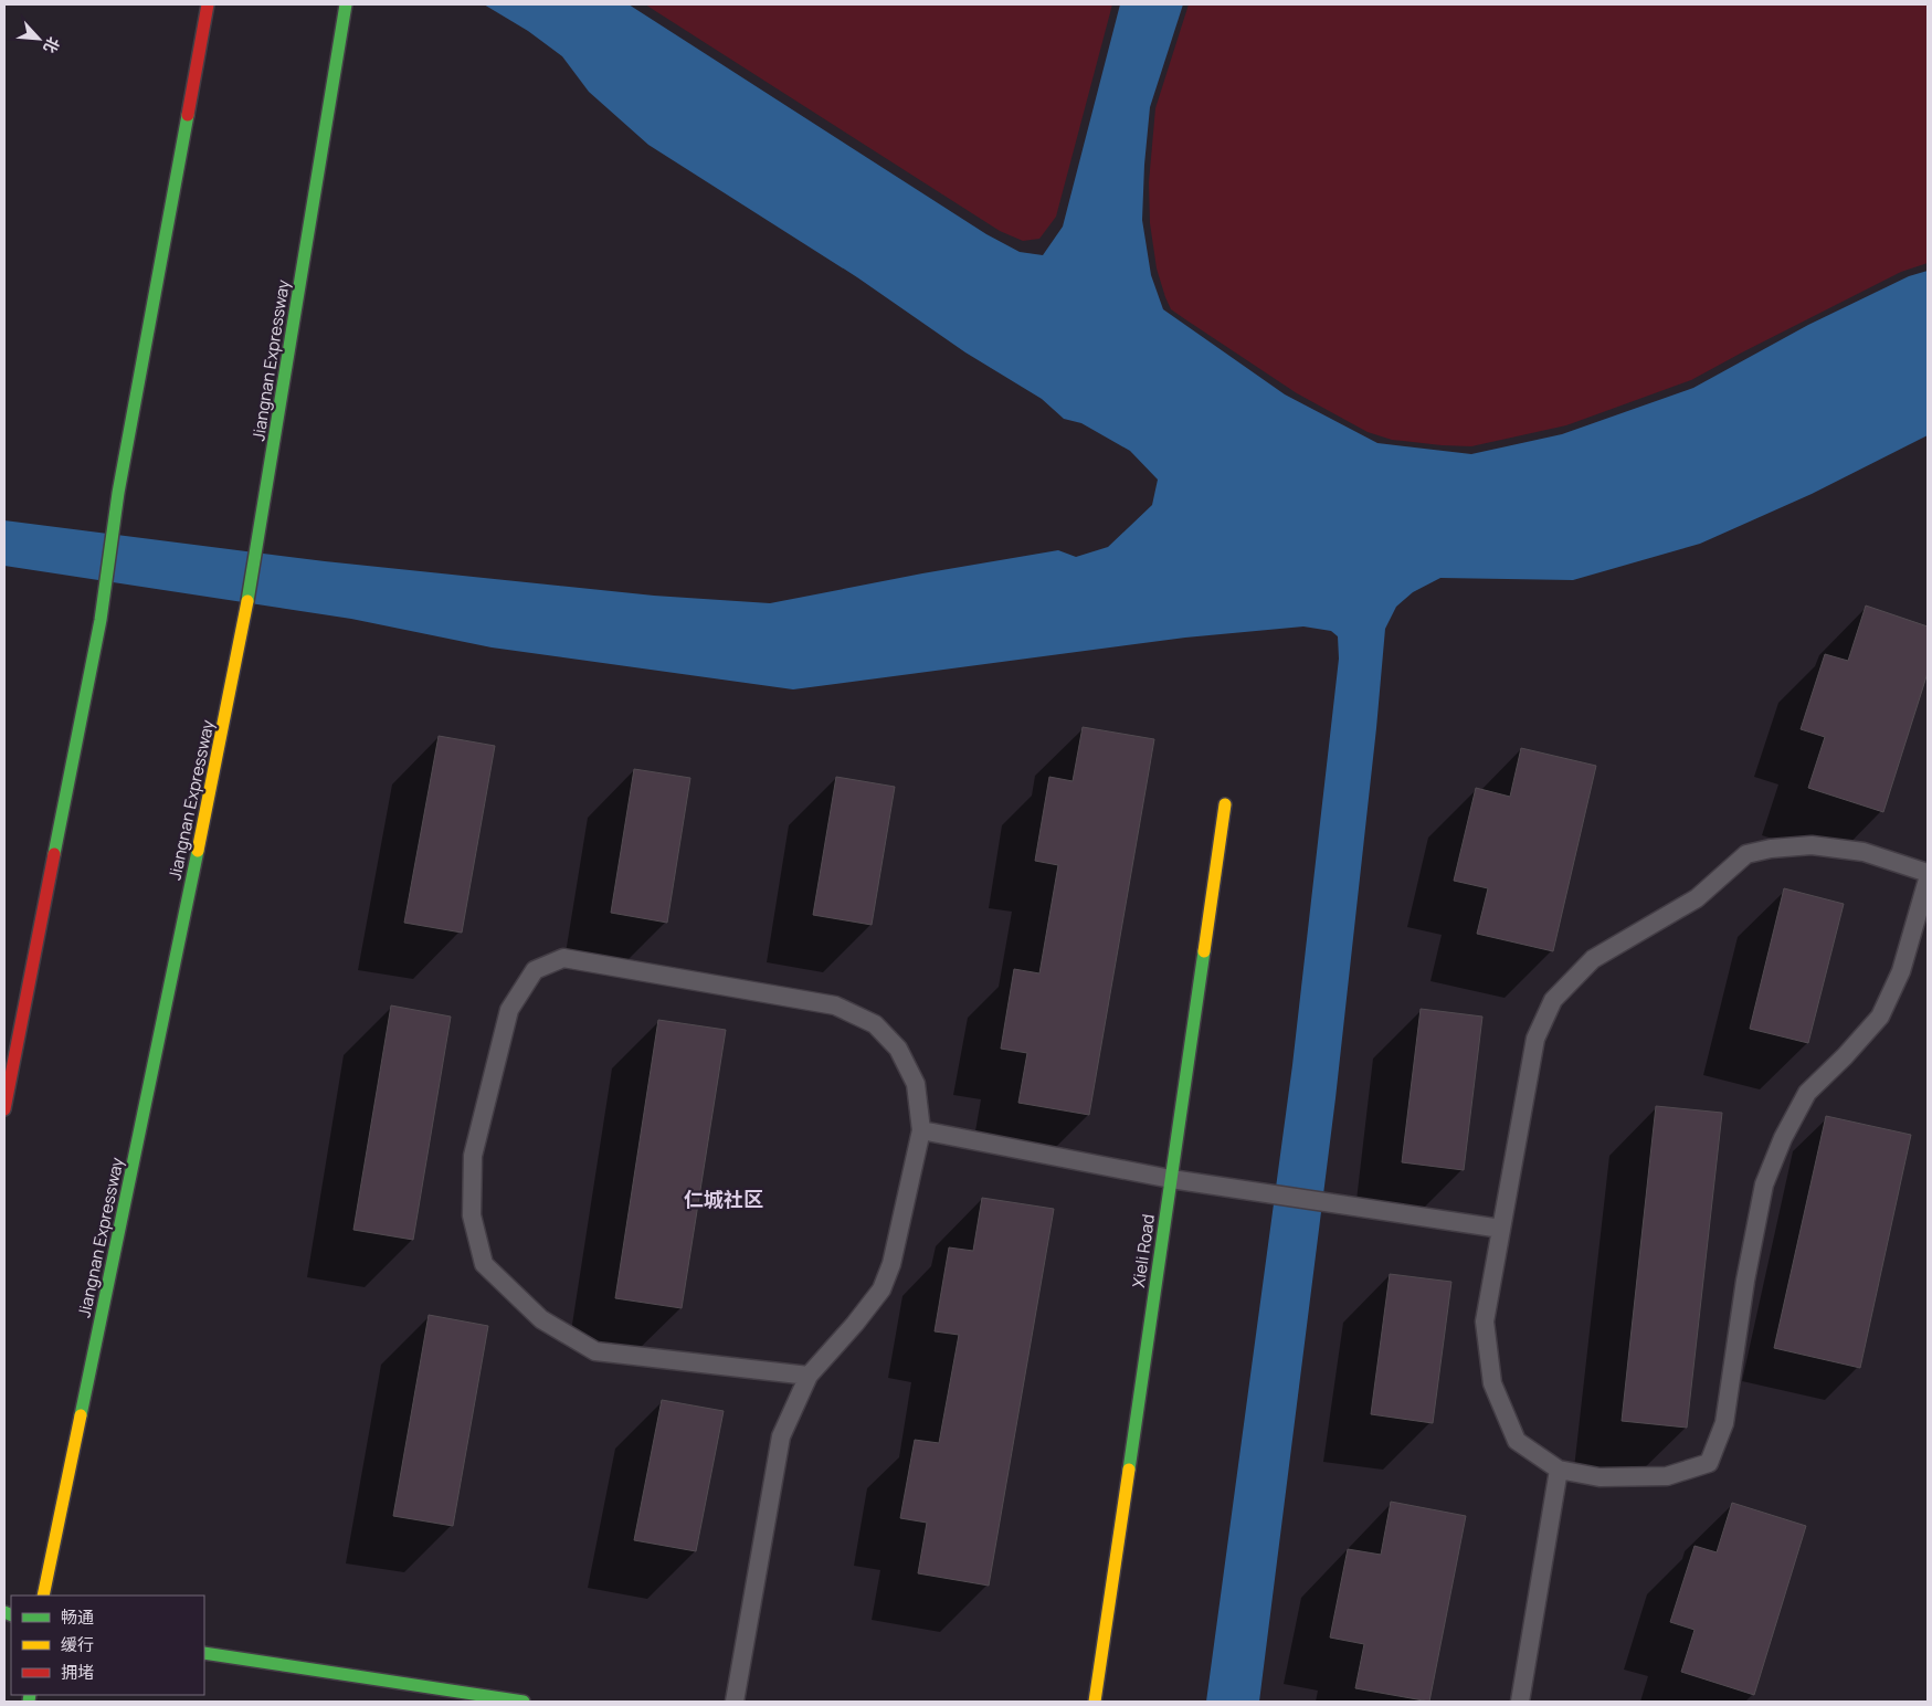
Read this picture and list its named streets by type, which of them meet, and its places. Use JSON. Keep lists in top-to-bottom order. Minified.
{"streets":{"main road":["Jiangnan Expressway","Xieli Road"]},"districts":["仁城社区"],"legend":["畅通","缓行","拥堵"],"north":"bottom right"}
